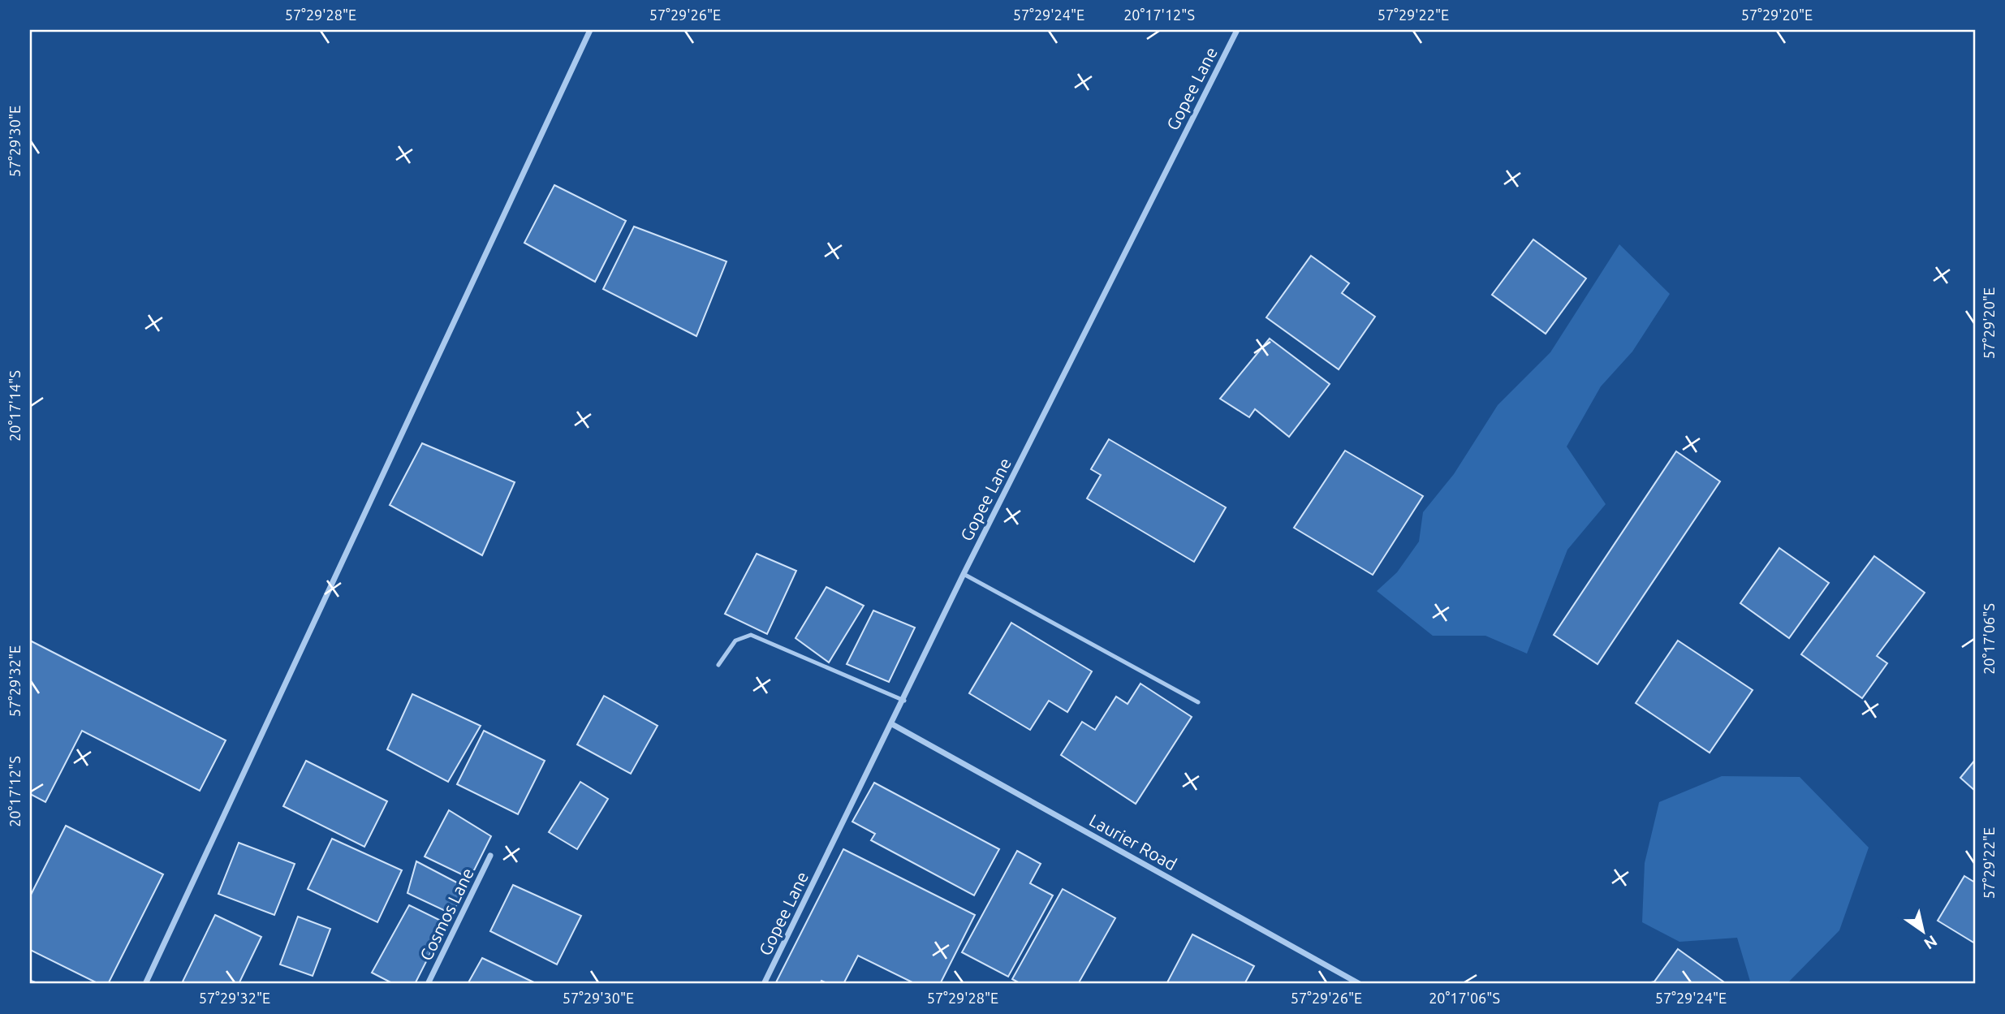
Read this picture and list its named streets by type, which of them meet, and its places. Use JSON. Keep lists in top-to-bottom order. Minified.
{"streets":{"street":["Gopee Lane","Laurier Road","Cosmos Lane"]},"crossings":[["Gopee Lane","Laurier Road"]],"north":"bottom right","coordinates":["57°29'28\"E","57°29'26\"E","57°29'24\"E","20°17'12\"S","57°29'22\"E","57°29'20\"E","57°29'30\"E","20°17'14\"S","20°17'06\"S","57°29'32\"E"]}
